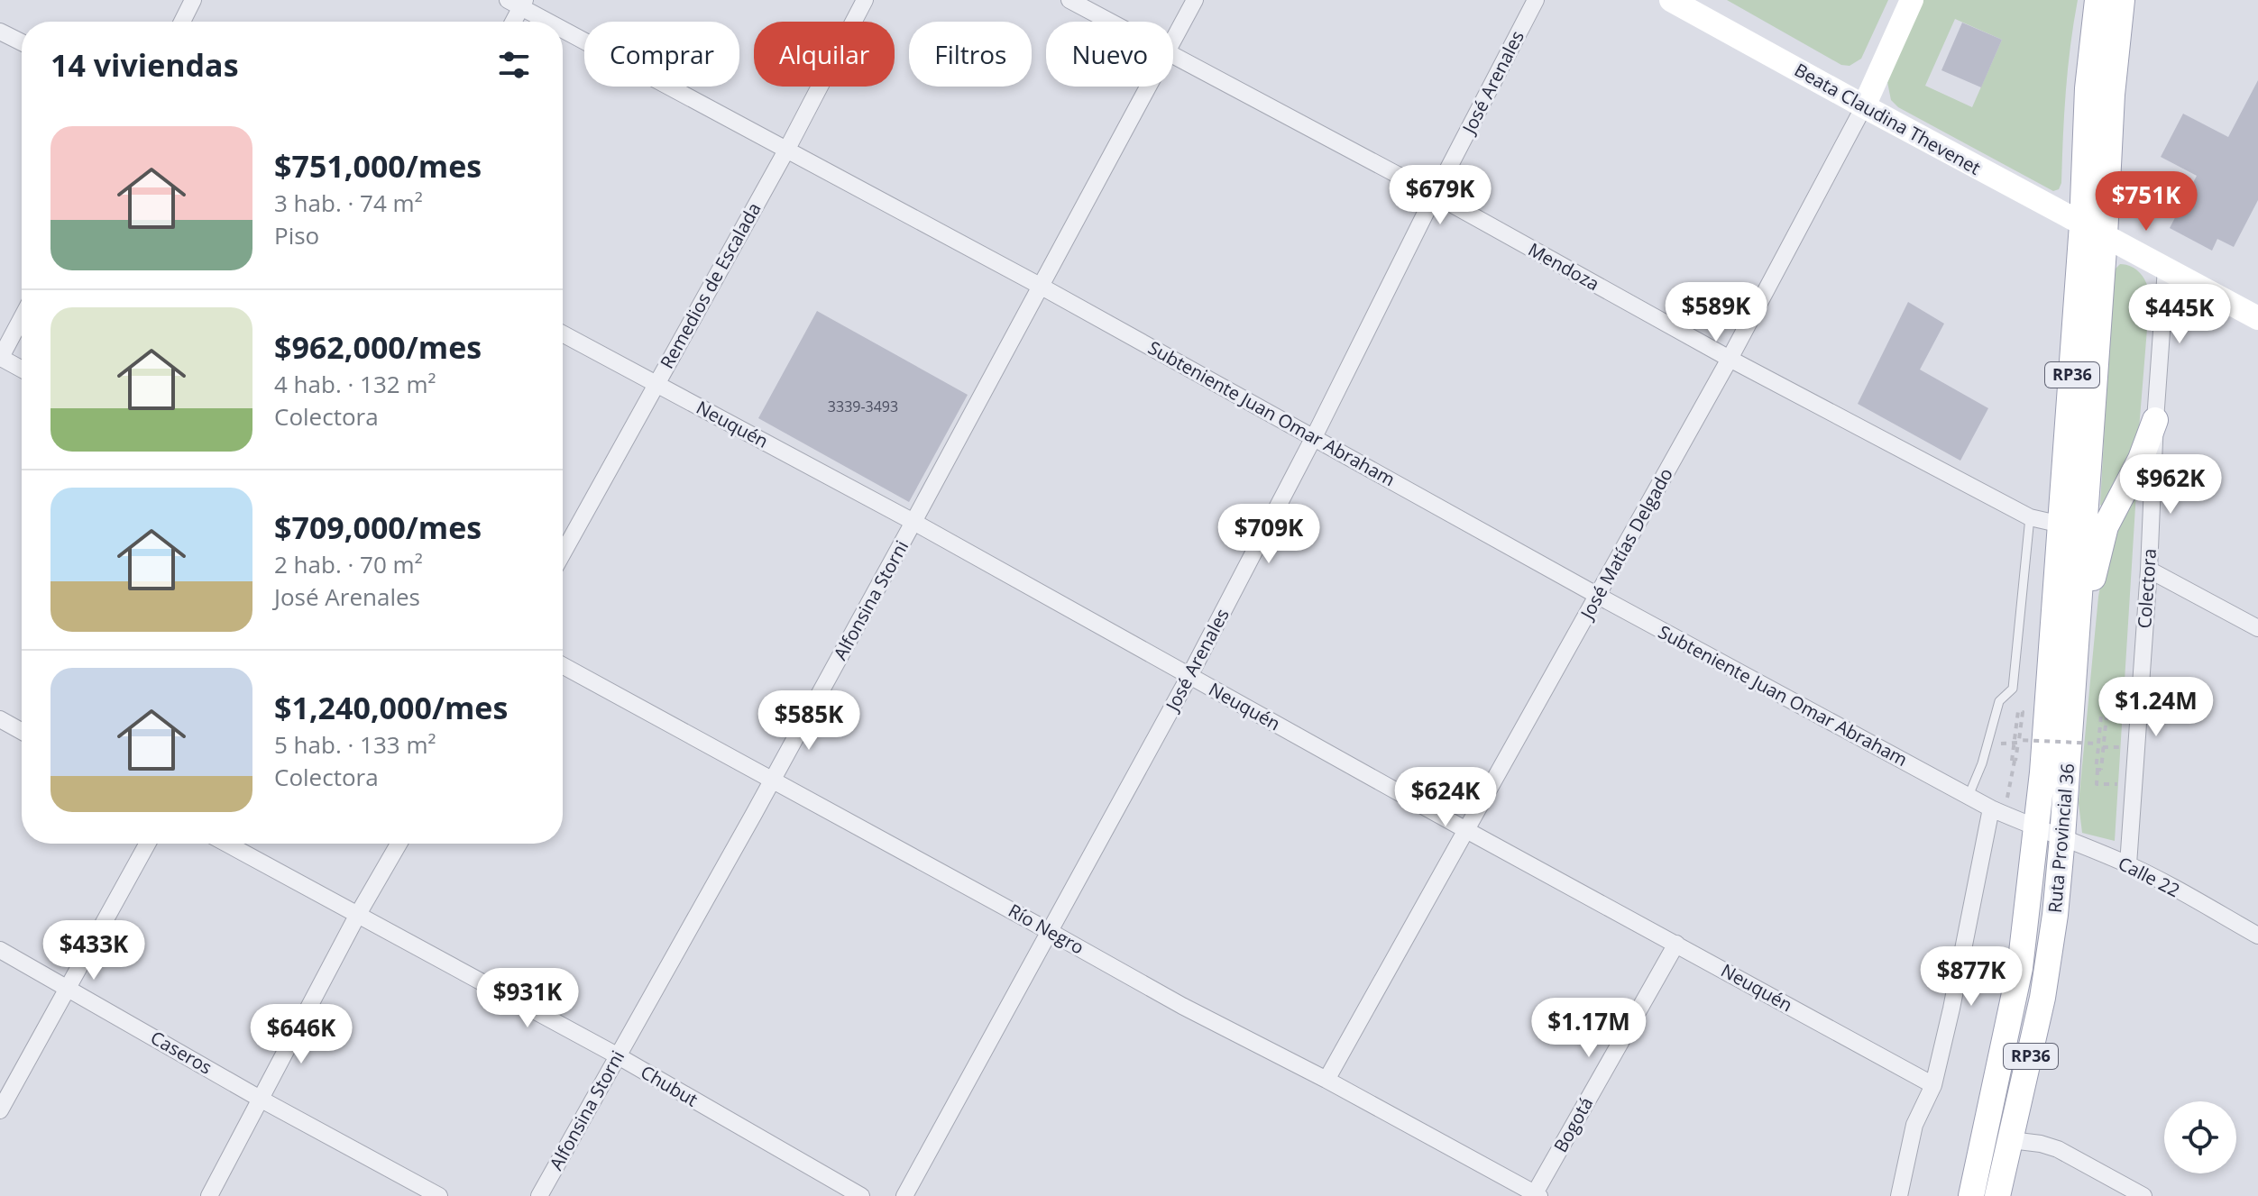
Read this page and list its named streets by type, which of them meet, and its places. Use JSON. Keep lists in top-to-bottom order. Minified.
{"streets":{"main road":["Beata Claudina Thevenet","RP36","José Matías Delgado","Ruta Provincial 36"],"street":["José Arenales","Mendoza","Remedios de Escalada","Subteniente Juan Omar Abraham","Neuquén","Colectora","Alfonsina Storni","Calle 22","Río Negro","Caseros","Chubut","Bogotá"]},"crossings":[["José Arenales","Mendoza"],["José Arenales","Subteniente Juan Omar Abraham"],["José Arenales","Neuquén"],["José Arenales","Río Negro"],["Beata Claudina Thevenet","José Matías Delgado"],["Beata Claudina Thevenet","Colectora"],["Beata Claudina Thevenet","Ruta Provincial 36"],["Mendoza","José Matías Delgado"],["Mendoza","Ruta Provincial 36"],["Remedios de Escalada","Subteniente Juan Omar Abraham"],["Remedios de Escalada","Neuquén"],["Subteniente Juan Omar Abraham","José Matías Delgado"],["Subteniente Juan Omar Abraham","Alfonsina Storni"],["Subteniente Juan Omar Abraham","Ruta Provincial 36"],["Subteniente Juan Omar Abraham","Calle 22"],["Neuquén","José Matías Delgado"],["Neuquén","Alfonsina Storni"],["Neuquén","Bogotá"],["José Matías Delgado","Río Negro"],["Colectora","Calle 22"],["Alfonsina Storni","Río Negro"],["Alfonsina Storni","Chubut"],["Ruta Provincial 36","Calle 22"],["Río Negro","Bogotá"]],"house_numbers":["3339-3493"],"page":{"chip":["Comprar","Alquilar","Filtros","Nuevo"],"heading":"14 viviendas","list":[{"name":"$751,000/mes","note":"3 hab. · 74 m² · Piso"},{"name":"$962,000/mes","note":"4 hab. · 132 m² · Colectora"},{"name":"$709,000/mes","note":"2 hab. · 70 m² · José Arenales"},{"name":"$1,240,000/mes","note":"5 hab. · 133 m² · Colectora"}],"price":["$679K","$751K","$589K","$445K","$962K","$709K","$1.24M","$585K","$624K","$433K","$877K","$931K","$1.17M","$646K"]}}
